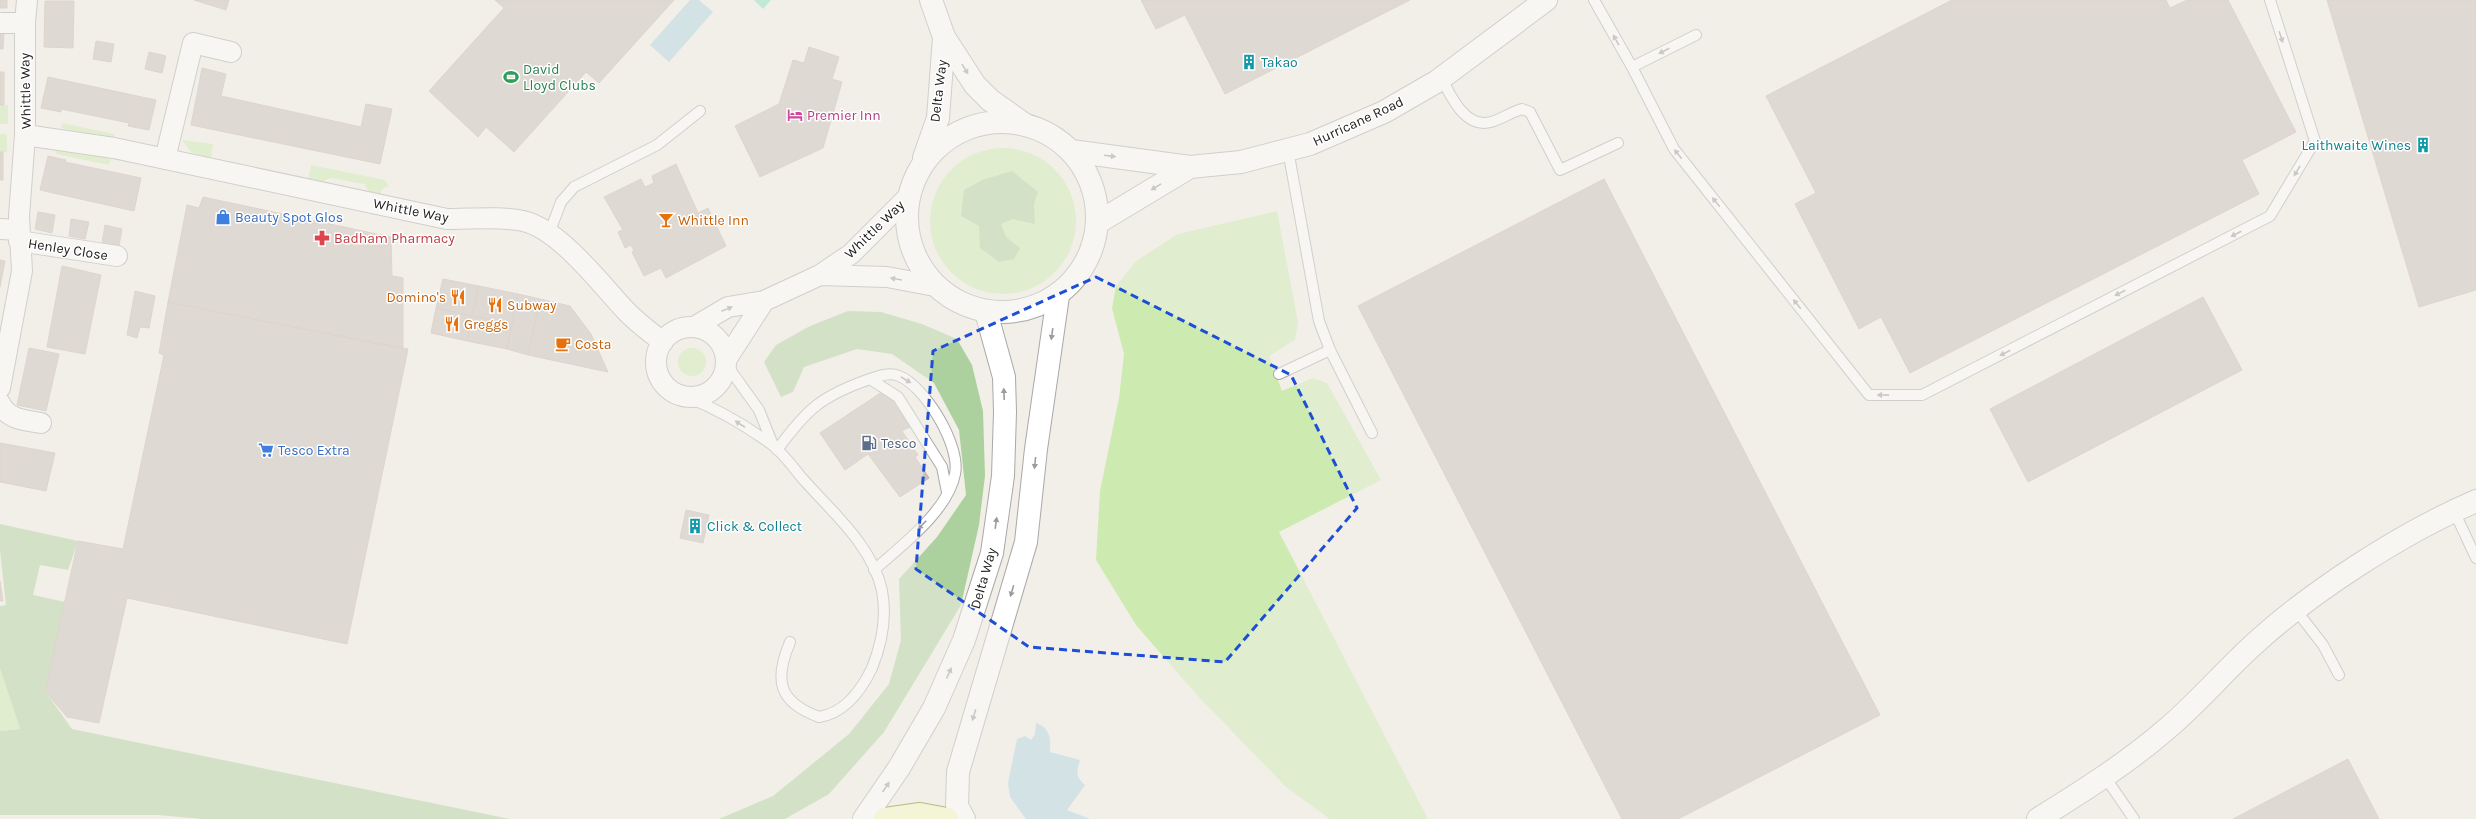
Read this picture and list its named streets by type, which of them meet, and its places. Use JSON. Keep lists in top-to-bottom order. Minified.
{"streets":{"street":["Whittle Way","Delta Way","Hurricane Road","Henley Close"]},"crossings":[["Whittle Way","Delta Way"],["Whittle Way","Henley Close"]],"places":{"building":["Takao","Laithwaite Wines","Click & Collect"],"sports":["David Lloyd Clubs"],"hotel":["Premier Inn"],"shop":["Beauty Spot Glos"],"bar":["Whittle Inn"],"pharmacy":["Badham Pharmacy"],"restaurant":["Domino's","Subway","Greggs"],"cafe":["Costa"],"fuel station":["Tesco"],"supermarket":["Tesco Extra"]}}
